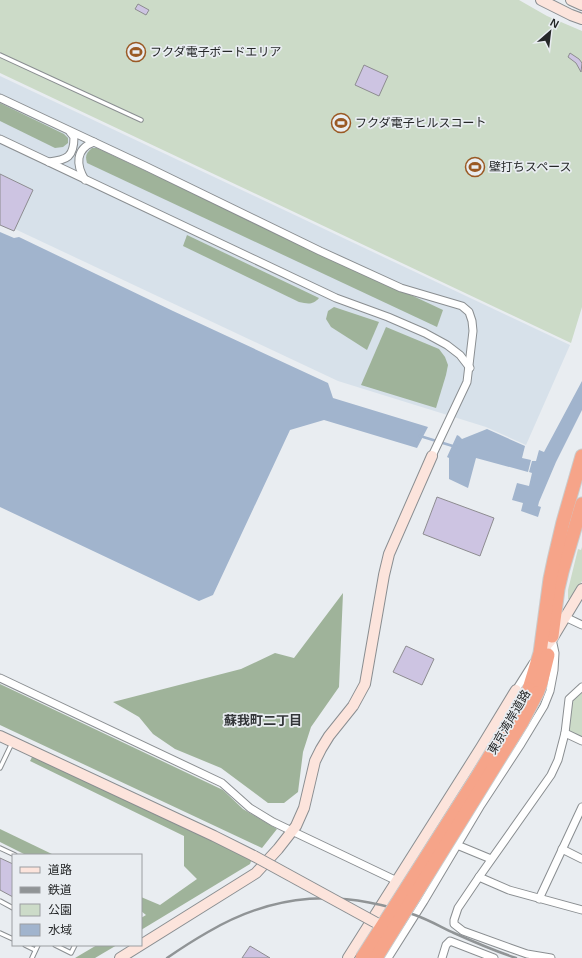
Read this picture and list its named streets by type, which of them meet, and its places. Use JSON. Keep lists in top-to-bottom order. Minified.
{"streets":{"highway":["東京湾岸道路"]},"districts":["蘇我町二丁目"],"places":{"sports":["フクダ電子ボードエリア","フクダ電子ヒルスコート","壁打ちスペース"]},"legend":["道路","鉄道","公園","水域"],"north":"top right"}
